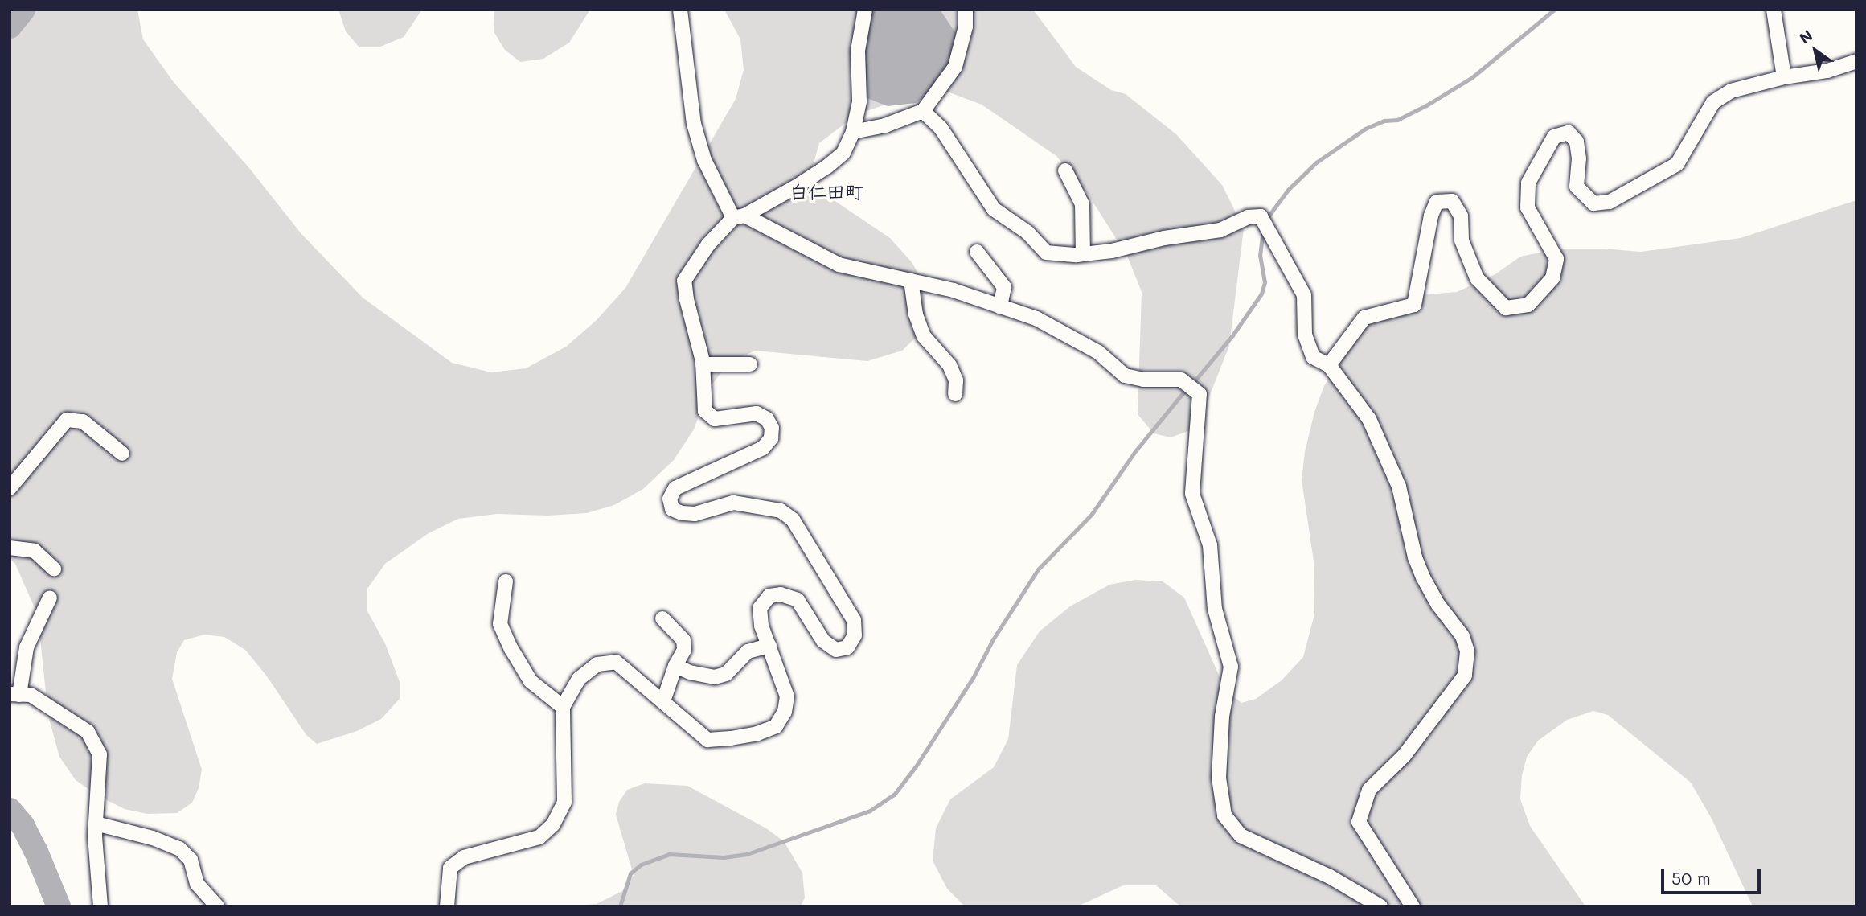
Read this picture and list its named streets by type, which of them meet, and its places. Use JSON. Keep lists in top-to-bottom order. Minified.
{"districts":["白仁田町"],"scale_bar":"50 m","north":"top left"}
